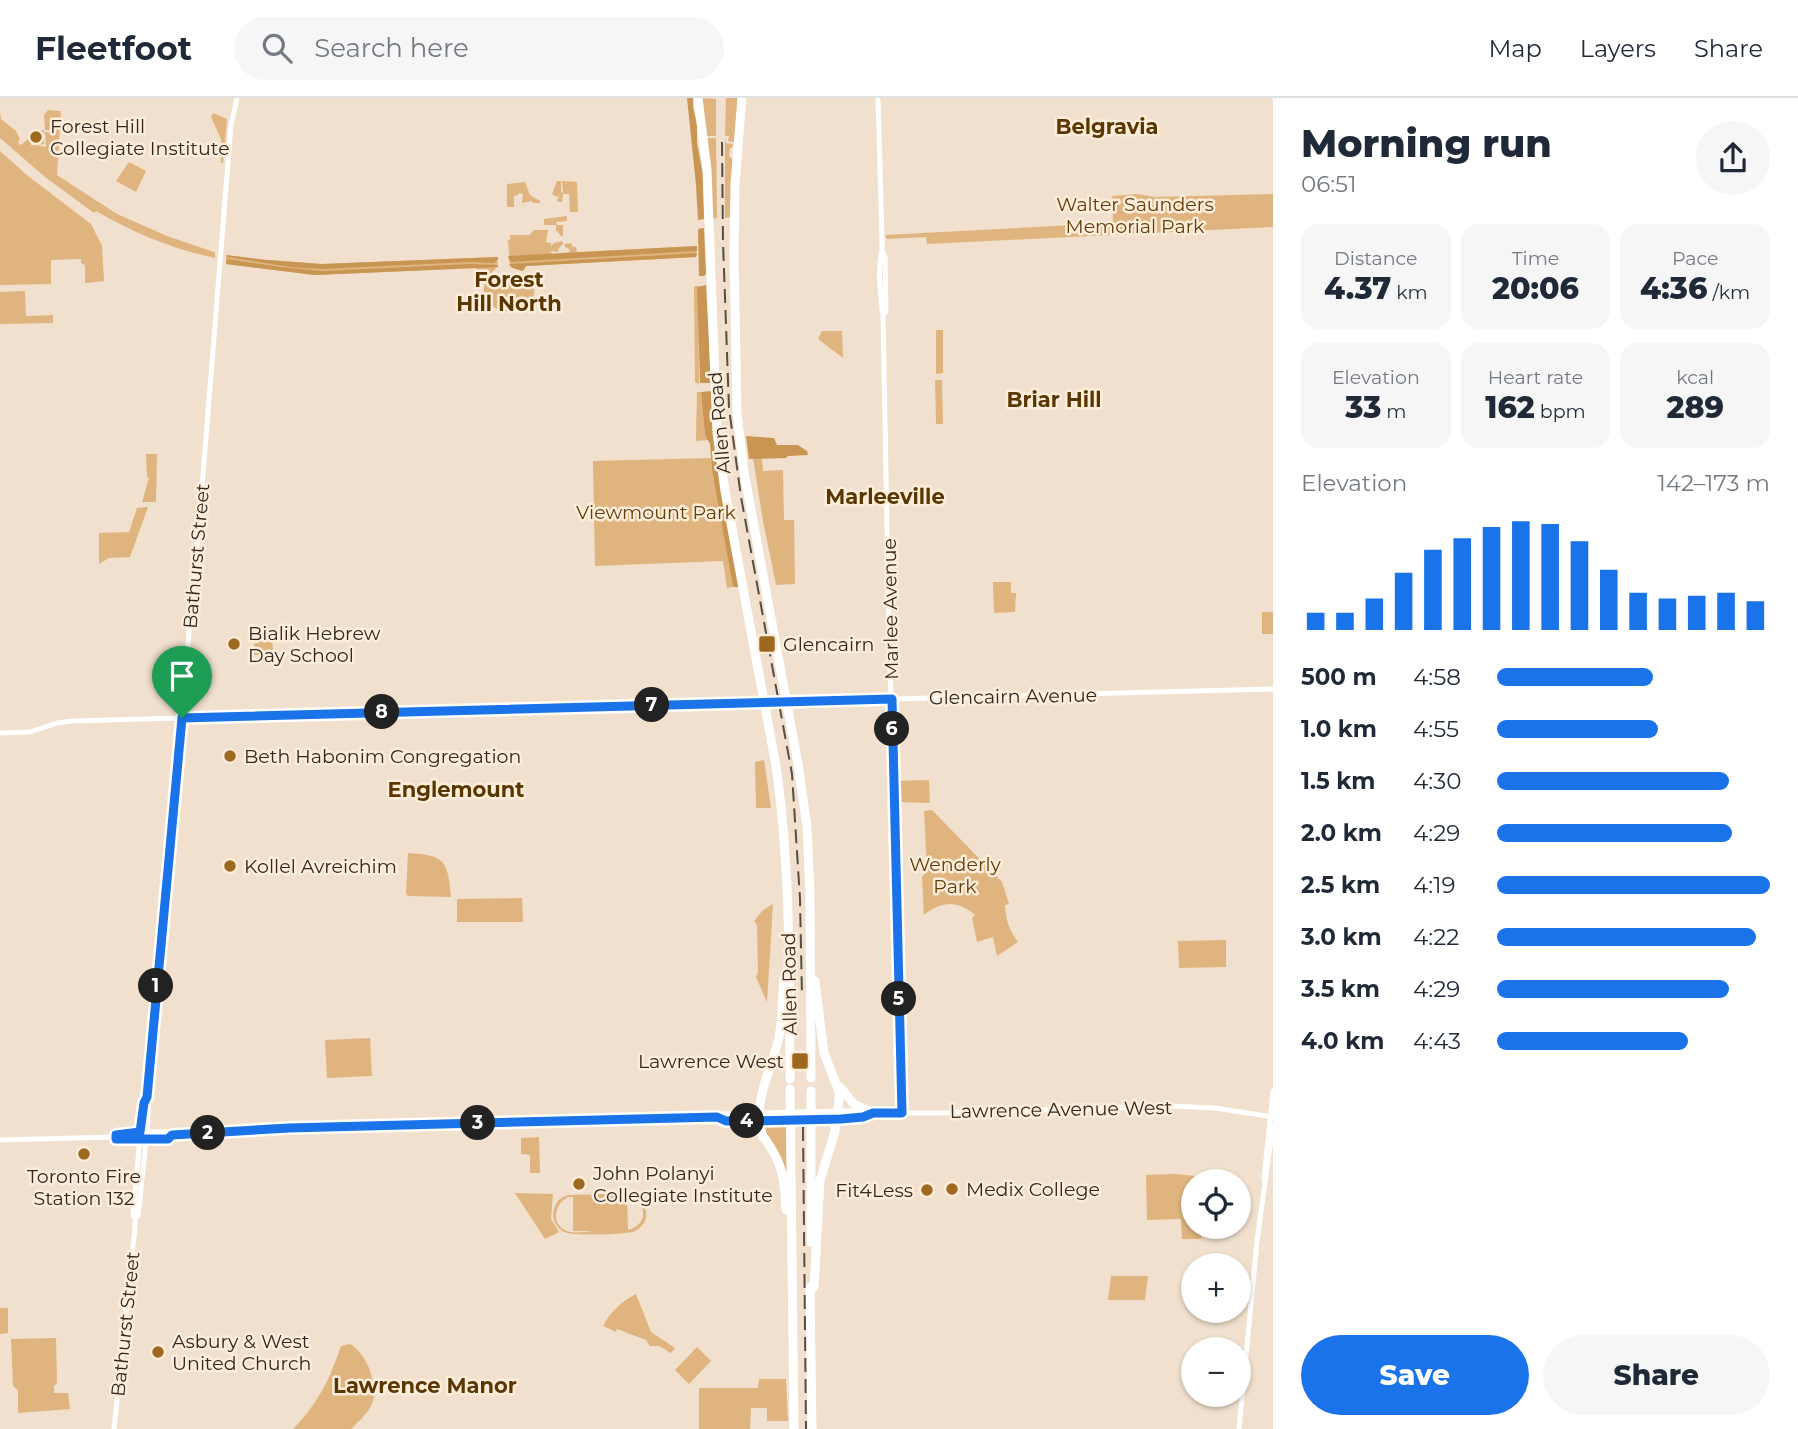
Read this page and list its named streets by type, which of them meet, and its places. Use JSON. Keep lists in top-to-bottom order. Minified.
{"streets":{"highway":["Allen Road"],"main road":["Bathurst Street","Marlee Avenue","Glencairn Avenue","Lawrence Avenue West"]},"crossings":[["Bathurst Street","Glencairn Avenue"],["Bathurst Street","Lawrence Avenue West"],["Marlee Avenue","Glencairn Avenue"],["Marlee Avenue","Lawrence Avenue West"]],"districts":["Belgravia","Forest Hill North","Briar Hill","Marleeville","Englemount","Lawrence Manor"],"parks":["Walter Saunders Memorial Park","Viewmount Park","Wenderly Park"],"places":{"other":["Forest Hill Collegiate Institute","Bialik Hebrew Day School","Beth Habonim Congregation","Kollel Avreichim","Toronto Fire Station 132","John Polanyi Collegiate Institute","Medix College","Fit4Less","Asbury & West United Church"],"transit":["Glencairn","Lawrence West"]},"page":{"header":"Fleetfoot","search":"Search here","nav":["Map","Layers","Share"],"heading":["Morning run","06:51"],"stats":[["Distance","4.37 km"],["Time","20:06"],["Pace","4:36 /km"],["Elevation","33 m"],["Heart rate","162 bpm"],["kcal","289"]],"chart":["Elevation","142–173 m"],"list":[{"name":"500 m","note":"4:58"},{"name":"1.0 km","note":"4:55"},{"name":"1.5 km","note":"4:30"},{"name":"2.0 km","note":"4:29"},{"name":"2.5 km","note":"4:19"},{"name":"3.0 km","note":"4:22"},{"name":"3.5 km","note":"4:29"},{"name":"4.0 km","note":"4:43"}],"pins":["7","8","6","1","5","4","3","2"],"map_buttons":["+","−"],"buttons":["Save","Share"]}}
